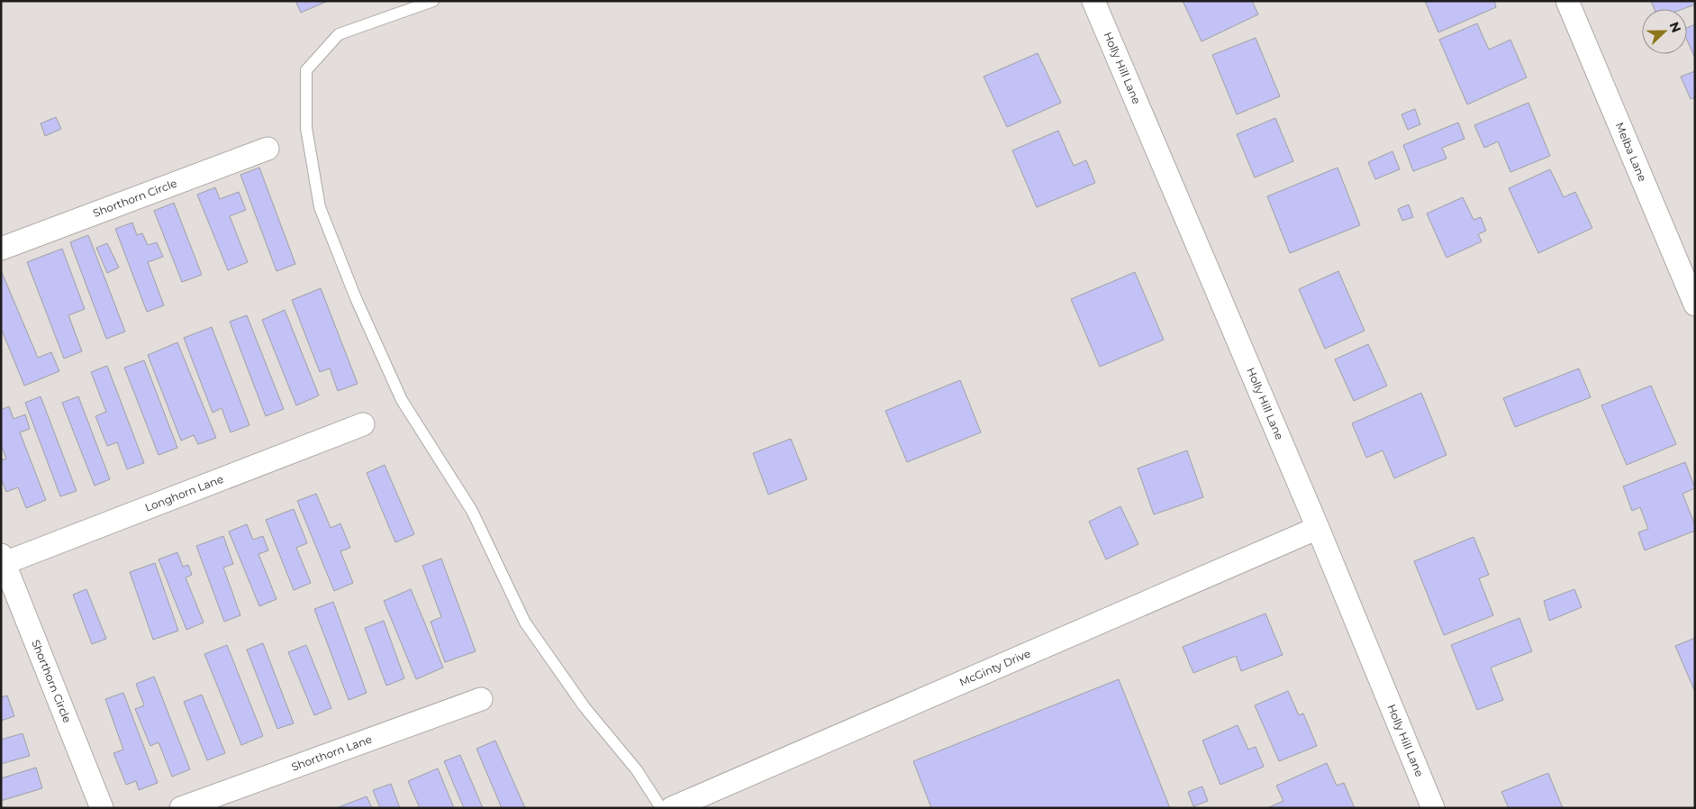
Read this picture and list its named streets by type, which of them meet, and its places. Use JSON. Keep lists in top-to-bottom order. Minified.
{"streets":{"street":["Holly Hill Lane","Melba Lane","Shorthorn Circle","Longhorn Lane","McGinty Drive","Shorthorn Lane"]},"crossings":[["Holly Hill Lane","McGinty Drive"],["Shorthorn Circle","Longhorn Lane"]],"north":"right"}
